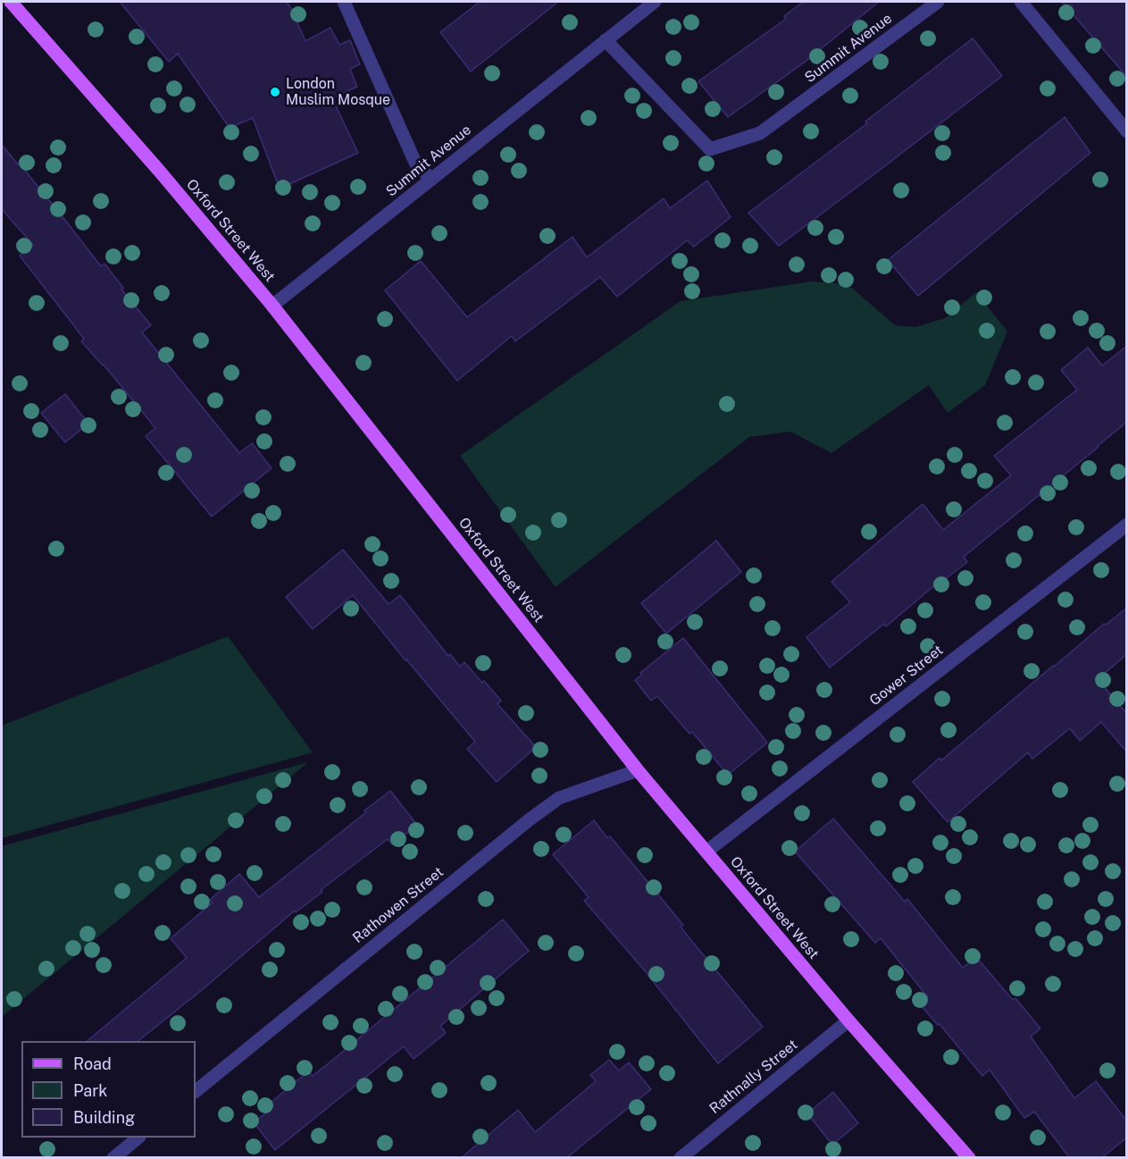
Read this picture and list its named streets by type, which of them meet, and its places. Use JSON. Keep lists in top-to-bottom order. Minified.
{"streets":{"main road":["Oxford Street West"],"street":["Summit Avenue","Gower Street","Rathowen Street","Rathnally Street"]},"crossings":[["Summit Avenue","Oxford Street West"],["Oxford Street West","Gower Street"],["Oxford Street West","Rathowen Street"],["Oxford Street West","Rathnally Street"]],"places":["London Muslim Mosque"],"legend":["Road","Park","Building"]}
